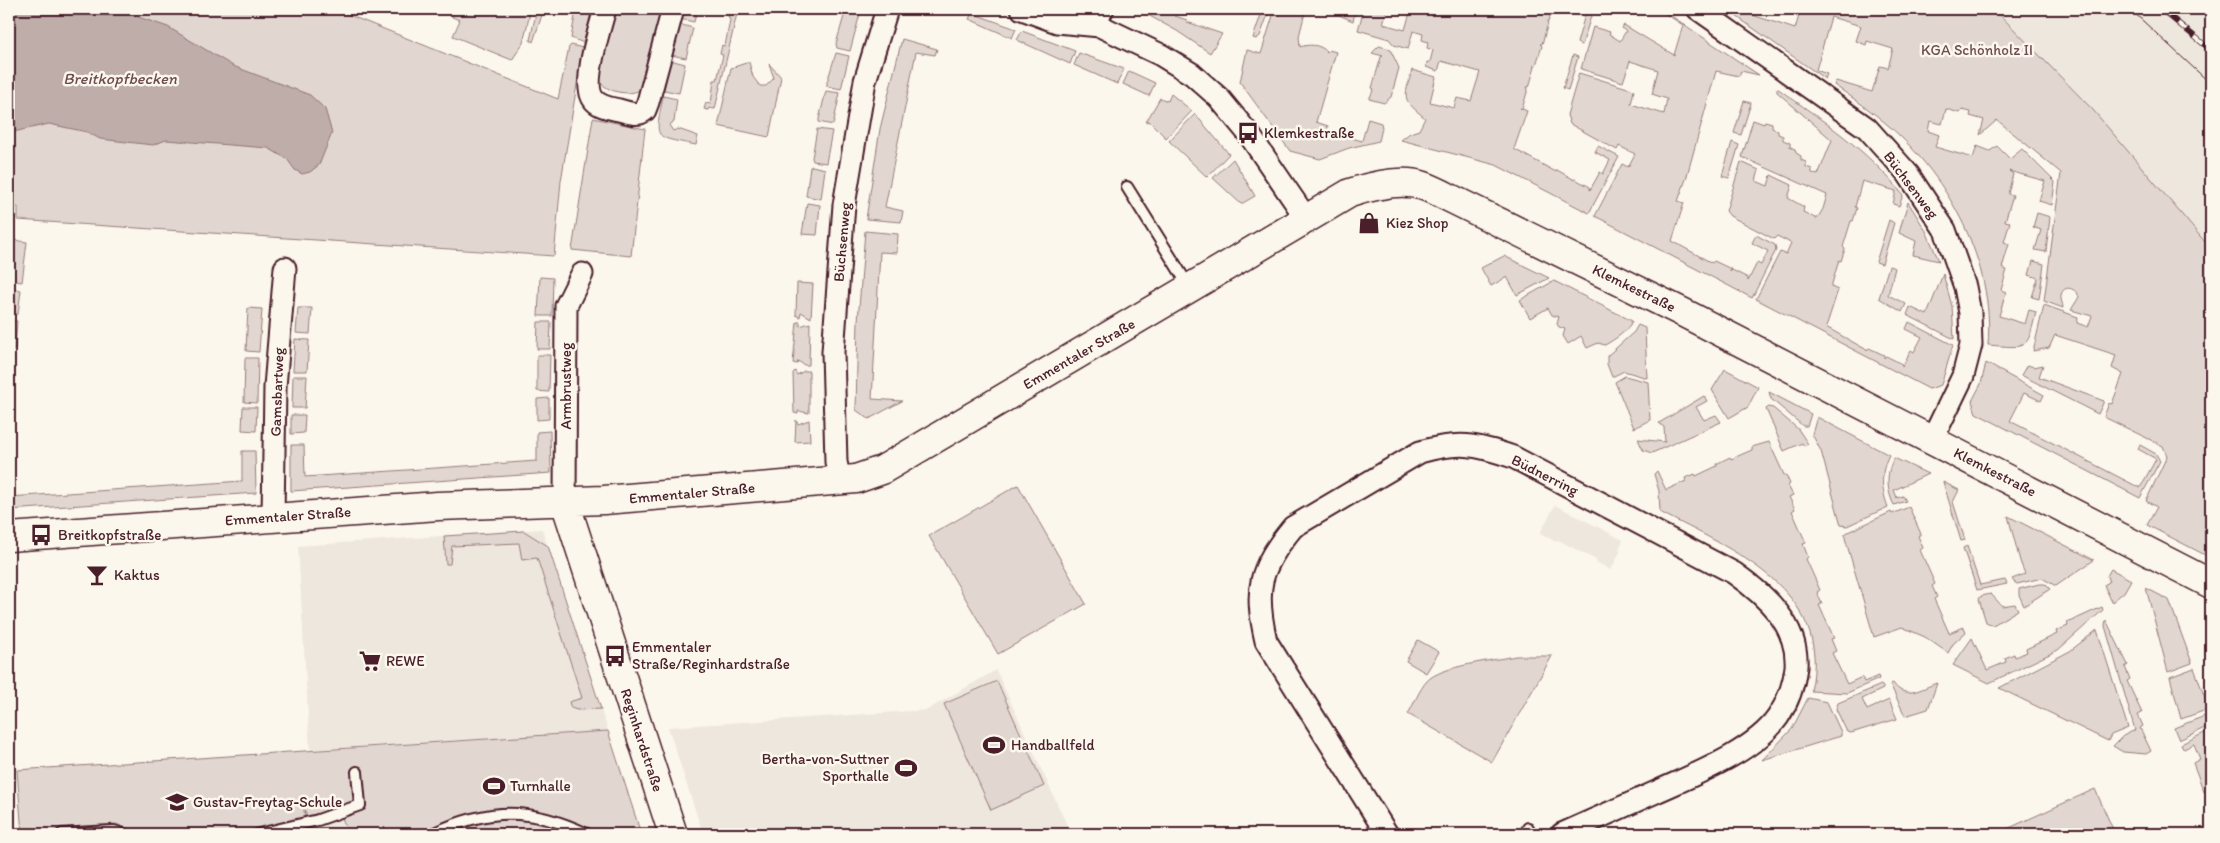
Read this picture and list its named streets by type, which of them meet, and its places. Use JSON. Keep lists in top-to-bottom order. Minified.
{"streets":{"street":["Büchsenweg","Klemkestraße","Emmentaler Straße","Armbrustweg","Gamsbartweg","Büdnerring","Reginhardstraße"]},"crossings":[["Büchsenweg","Klemkestraße"],["Büchsenweg","Emmentaler Straße"],["Klemkestraße","Emmentaler Straße"],["Emmentaler Straße","Armbrustweg"],["Emmentaler Straße","Gamsbartweg"],["Emmentaler Straße","Reginhardstraße"],["Armbrustweg","Reginhardstraße"]],"water":["Breitkopfbecken"],"parks":["KGA Schönholz II"],"places":{"bus stop":["Klemkestraße","Breitkopfstraße","Emmentaler Straße/Reginhardstraße"],"shop":["Kiez Shop"],"bar":["Kaktus"],"supermarket":["REWE"],"sports":["Handballfeld","Bertha-von-Suttner Sporthalle","Turnhalle"],"school or university":["Gustav-Freytag-Schule"]}}
